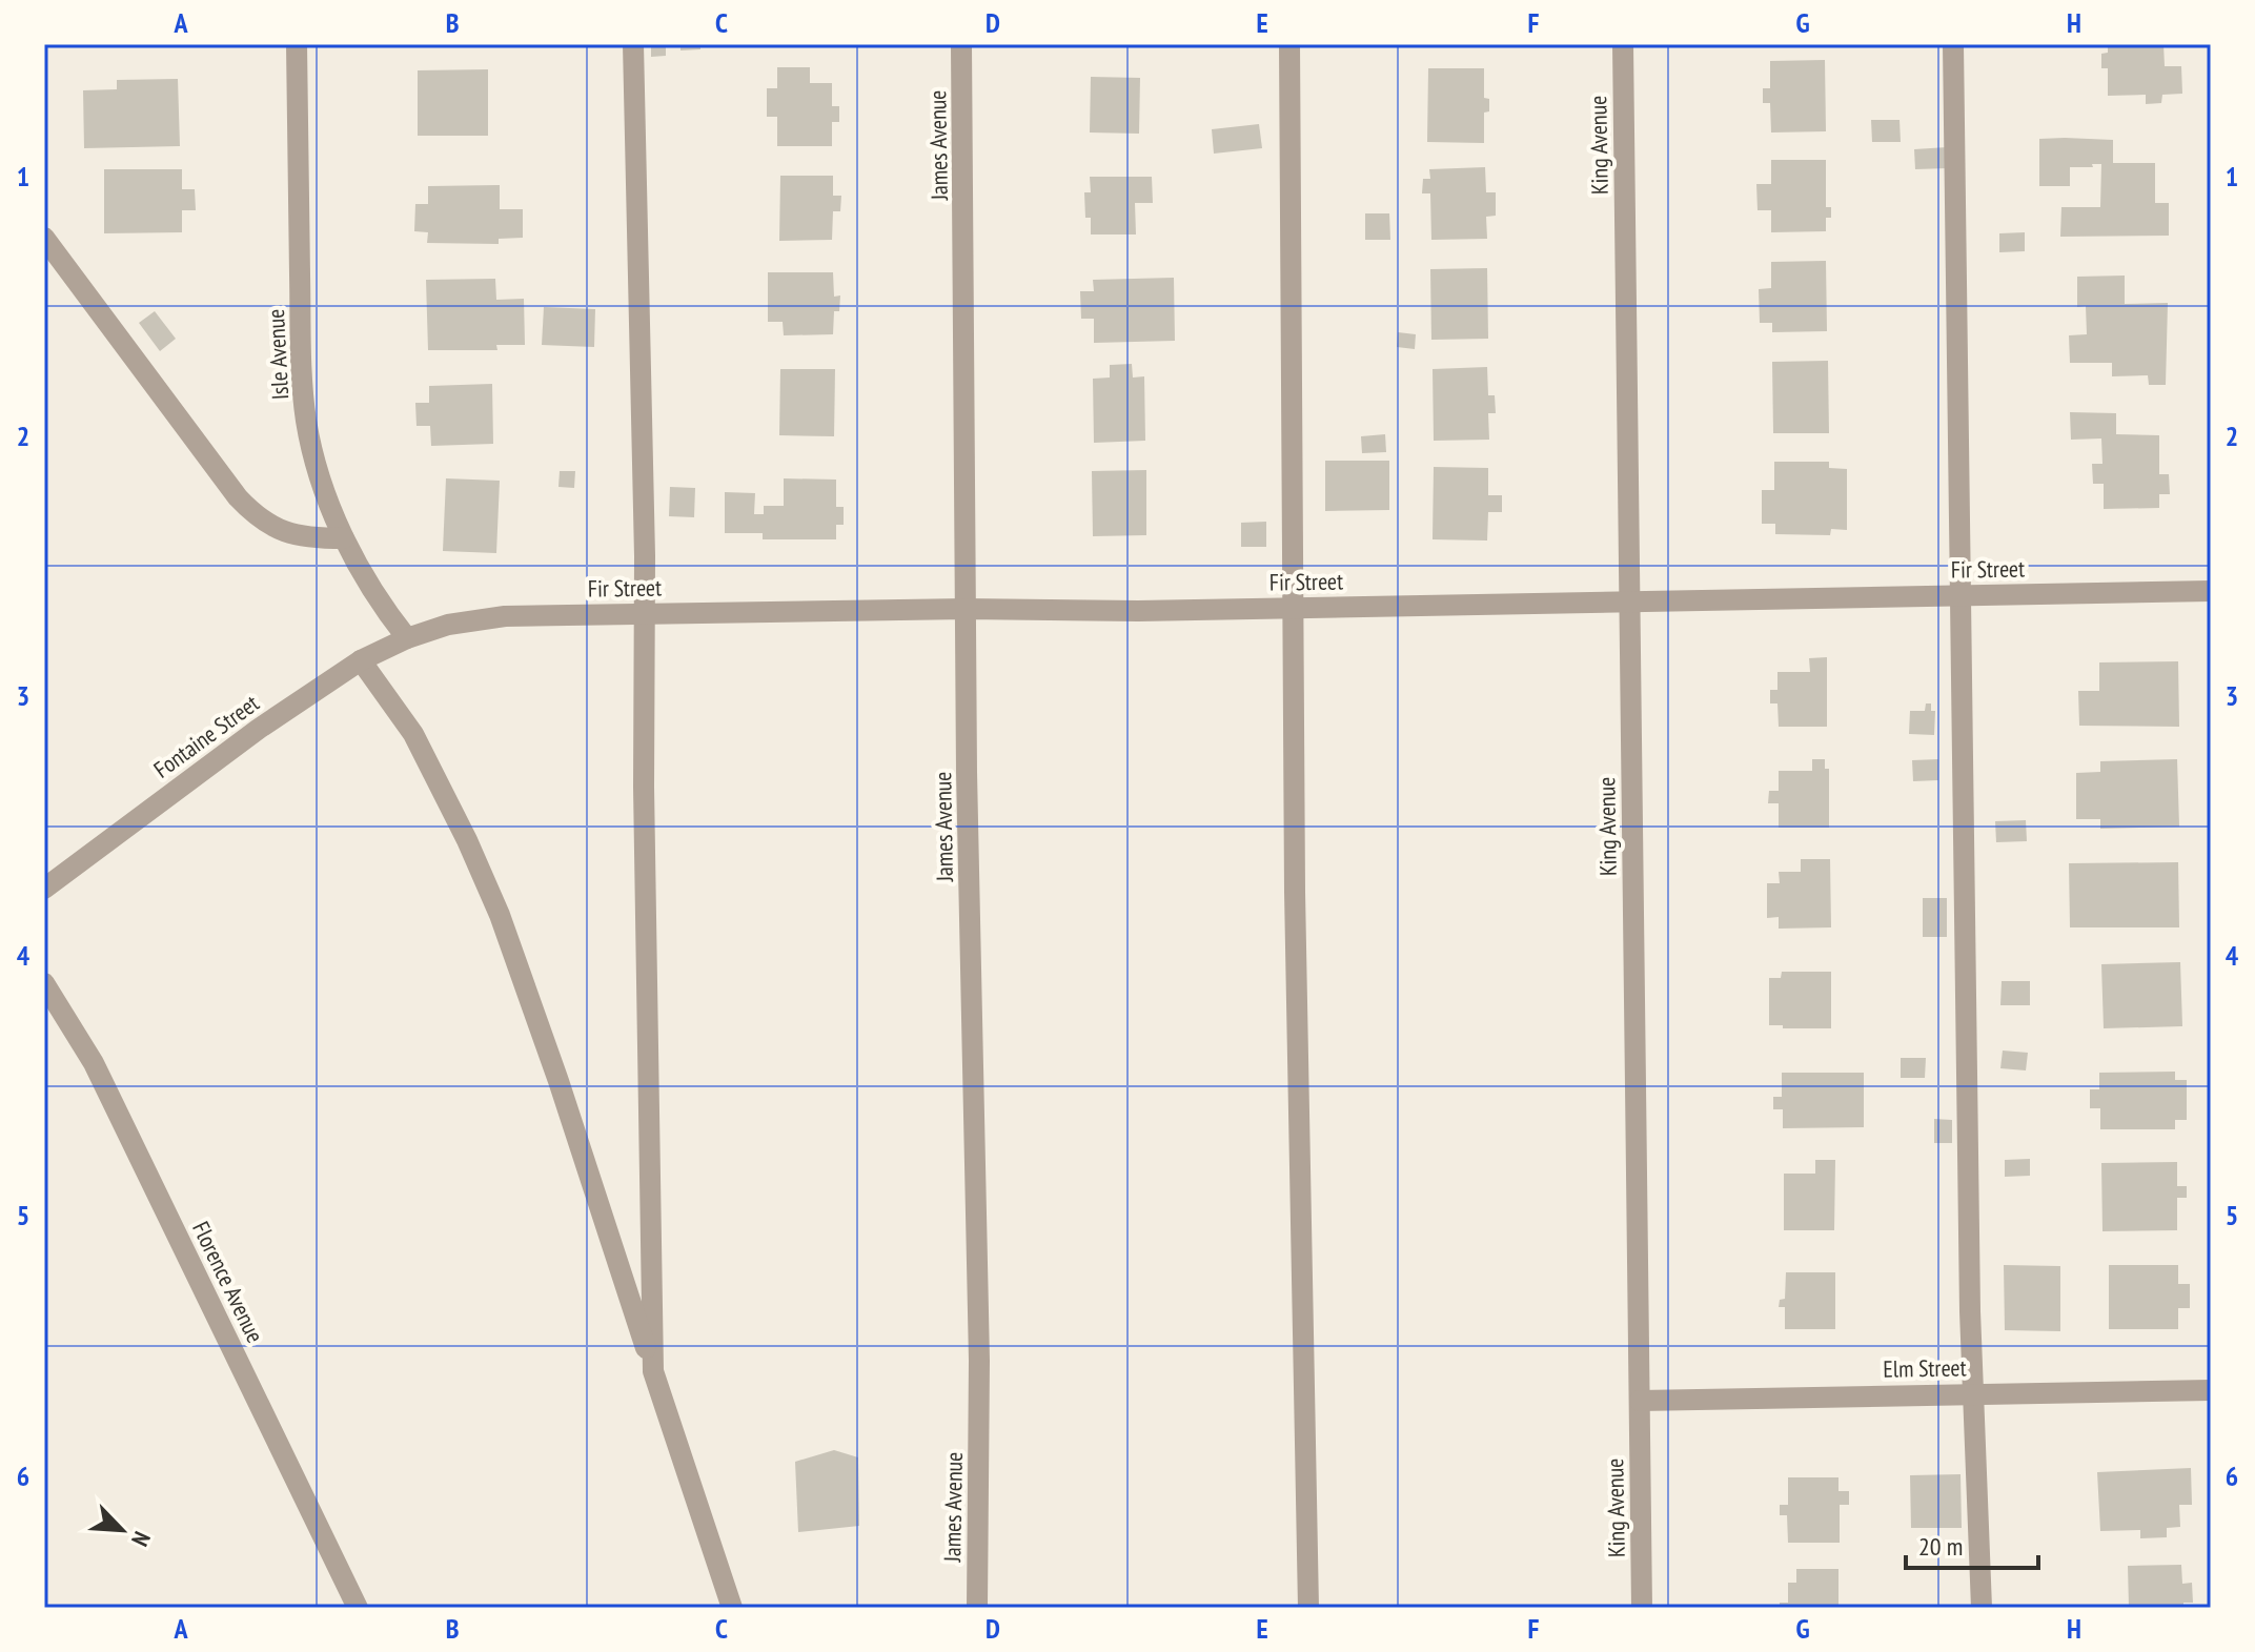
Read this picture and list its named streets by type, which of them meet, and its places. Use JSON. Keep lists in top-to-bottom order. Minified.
{"streets":{"street":["James Avenue","King Avenue","Isle Avenue","Fir Street","Fontaine Street","Florence Avenue","Elm Street"]},"crossings":[["James Avenue","Fir Street"],["King Avenue","Fir Street"],["King Avenue","Elm Street"],["Isle Avenue","Fir Street"],["Isle Avenue","Fontaine Street"],["Fir Street","Fontaine Street"]],"scale_bar":"20 m","north":"bottom right","grid":{"columns":["A","B","C","D","E","F","G","H"],"rows":["1","2","3","4","5","6"]}}
